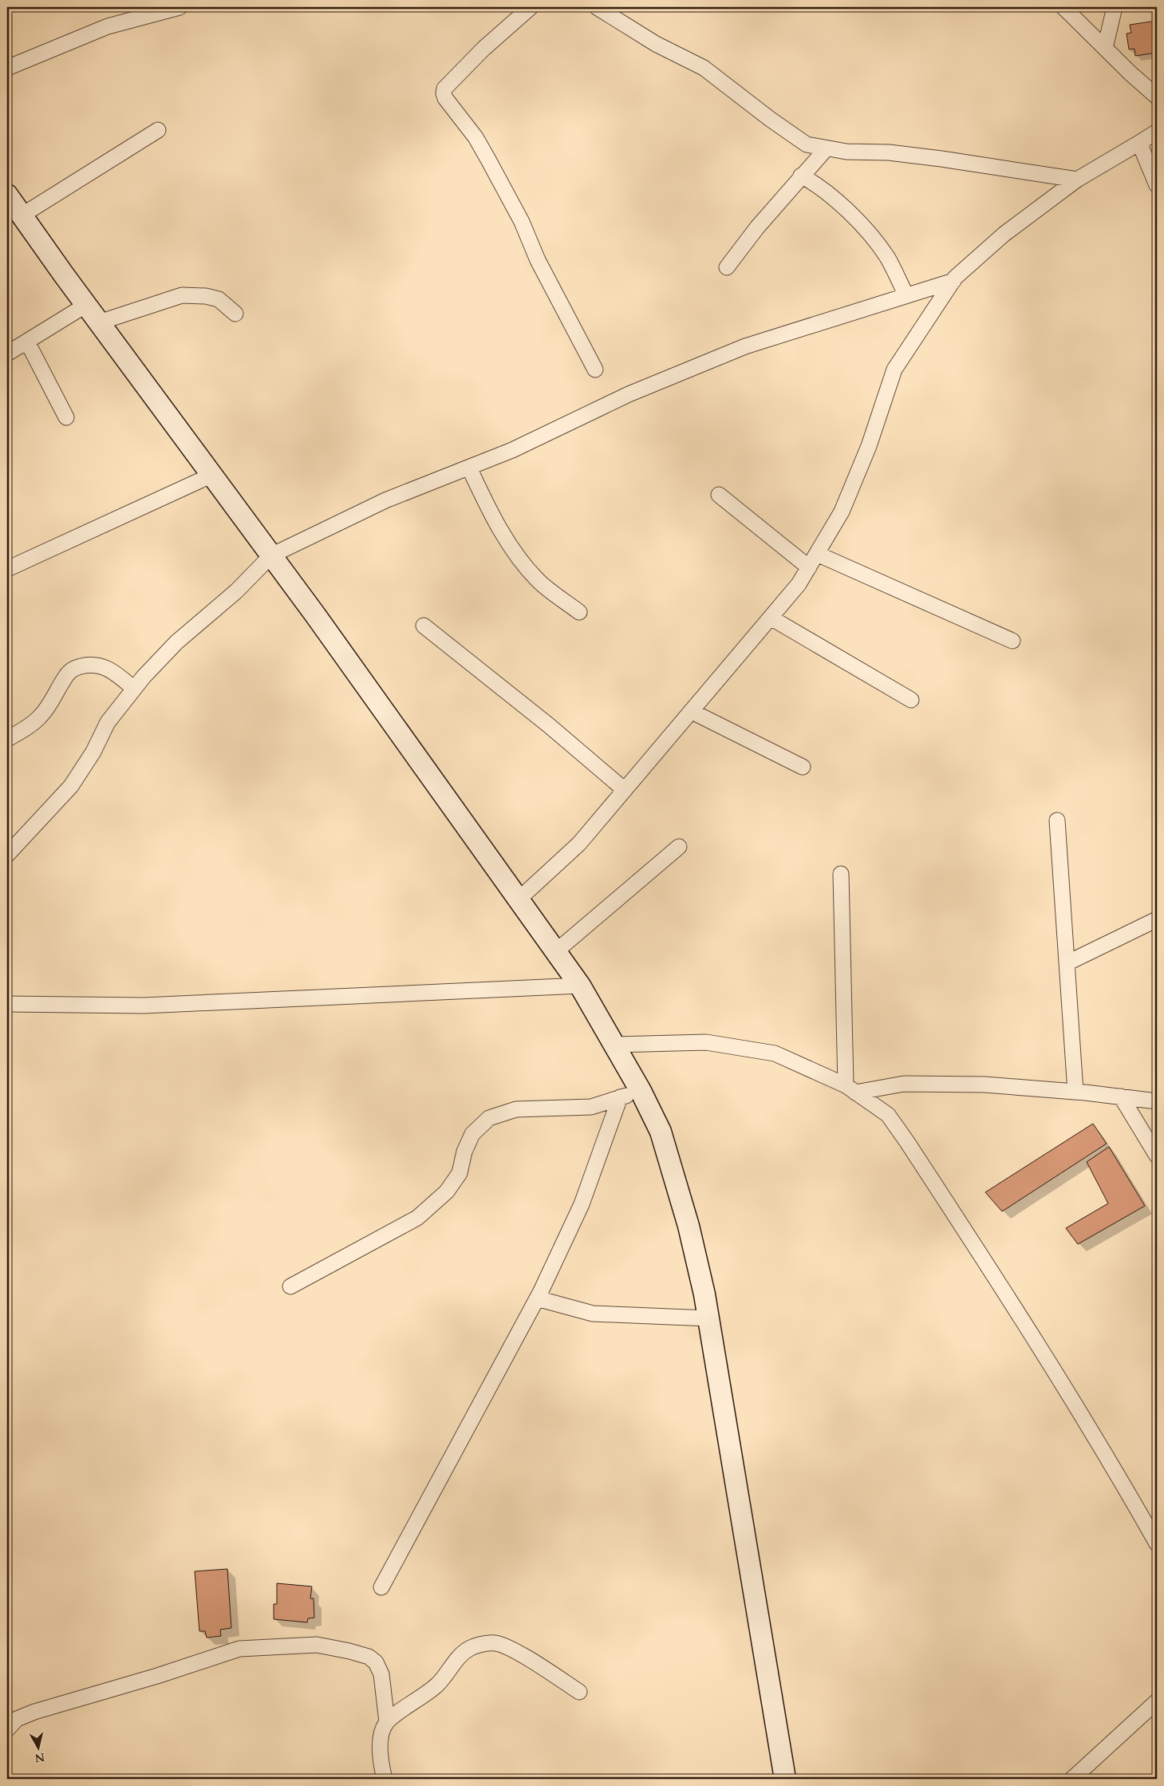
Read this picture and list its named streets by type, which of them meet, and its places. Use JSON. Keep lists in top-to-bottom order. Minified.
{"north":"bottom"}
